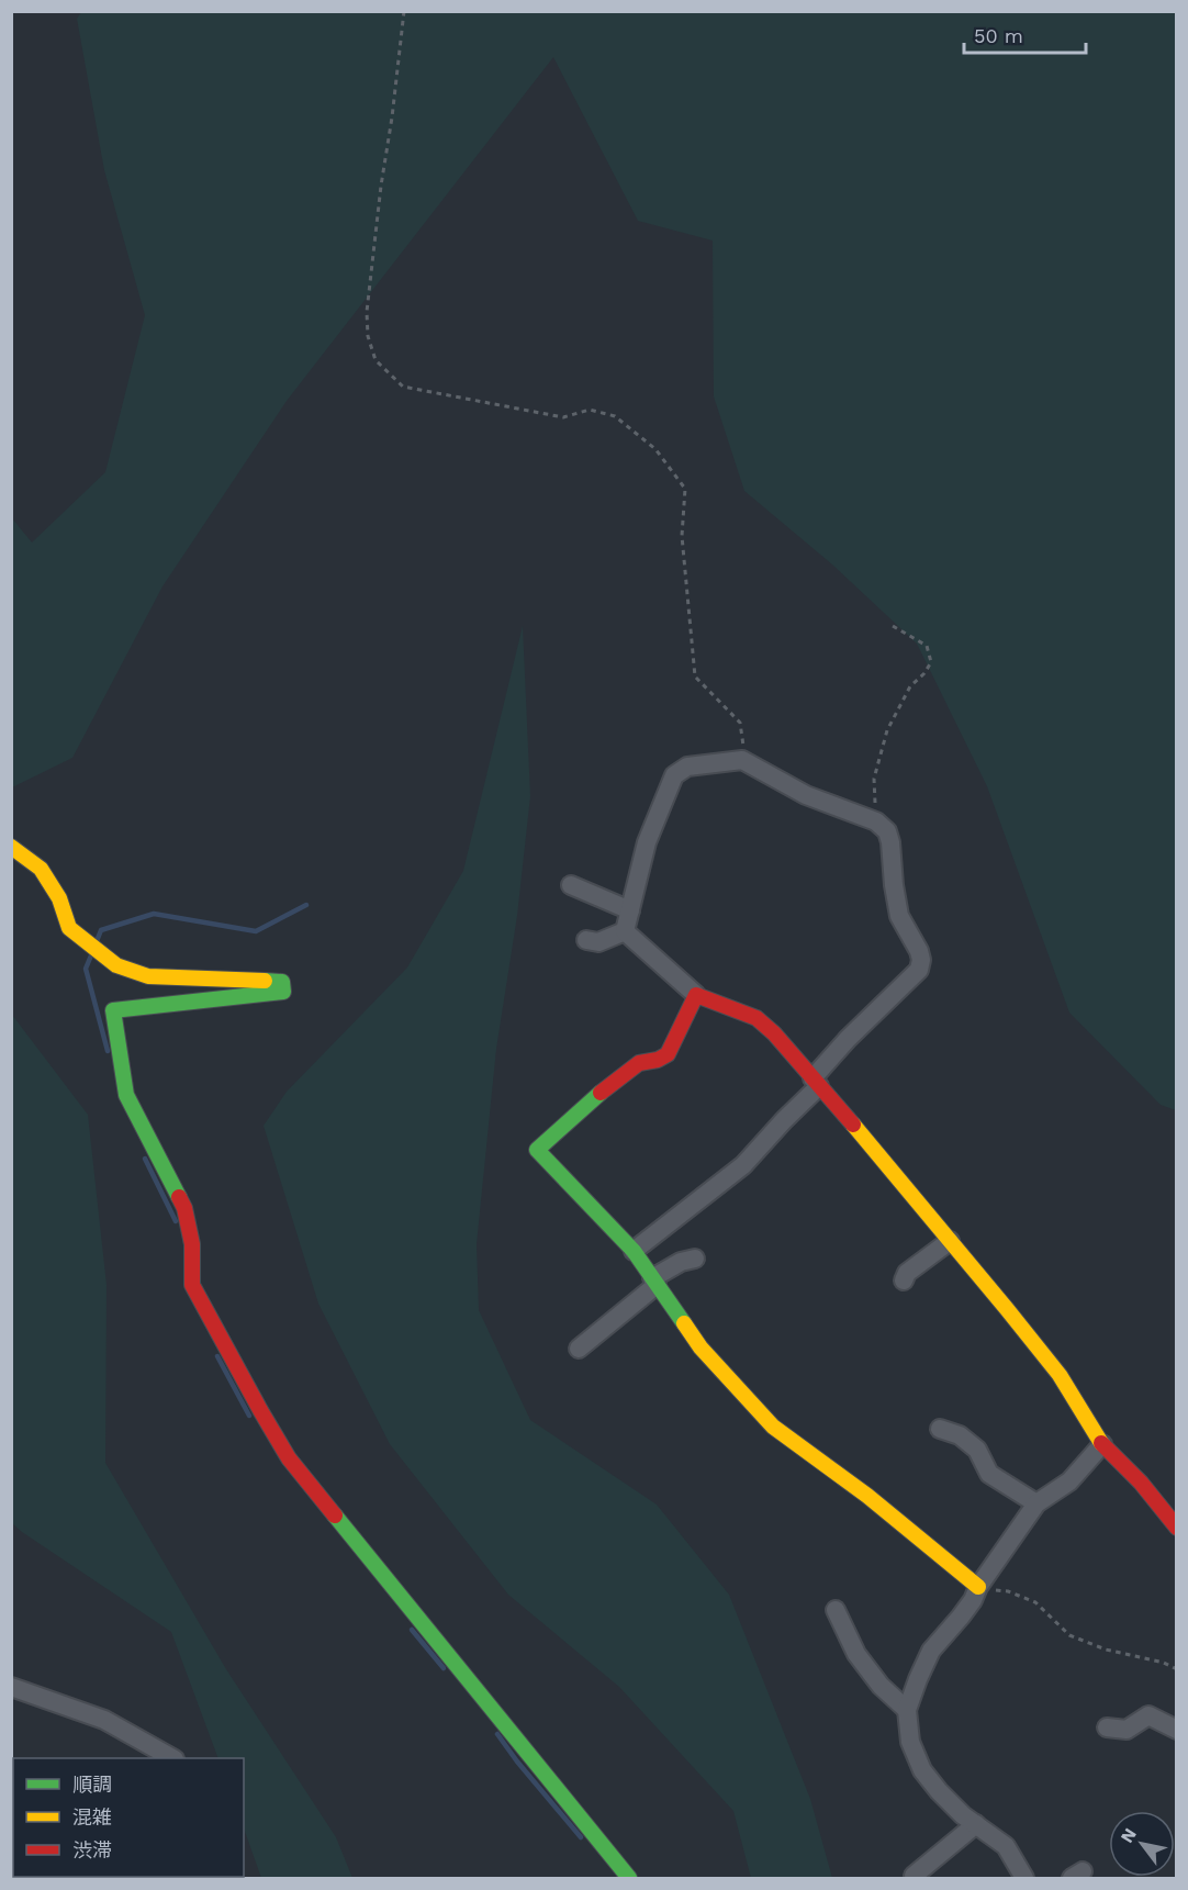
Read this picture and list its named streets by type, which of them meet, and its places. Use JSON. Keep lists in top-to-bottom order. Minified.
{"legend":["順調","混雑","渋滞"],"scale_bar":"50 m","north":"top left"}
